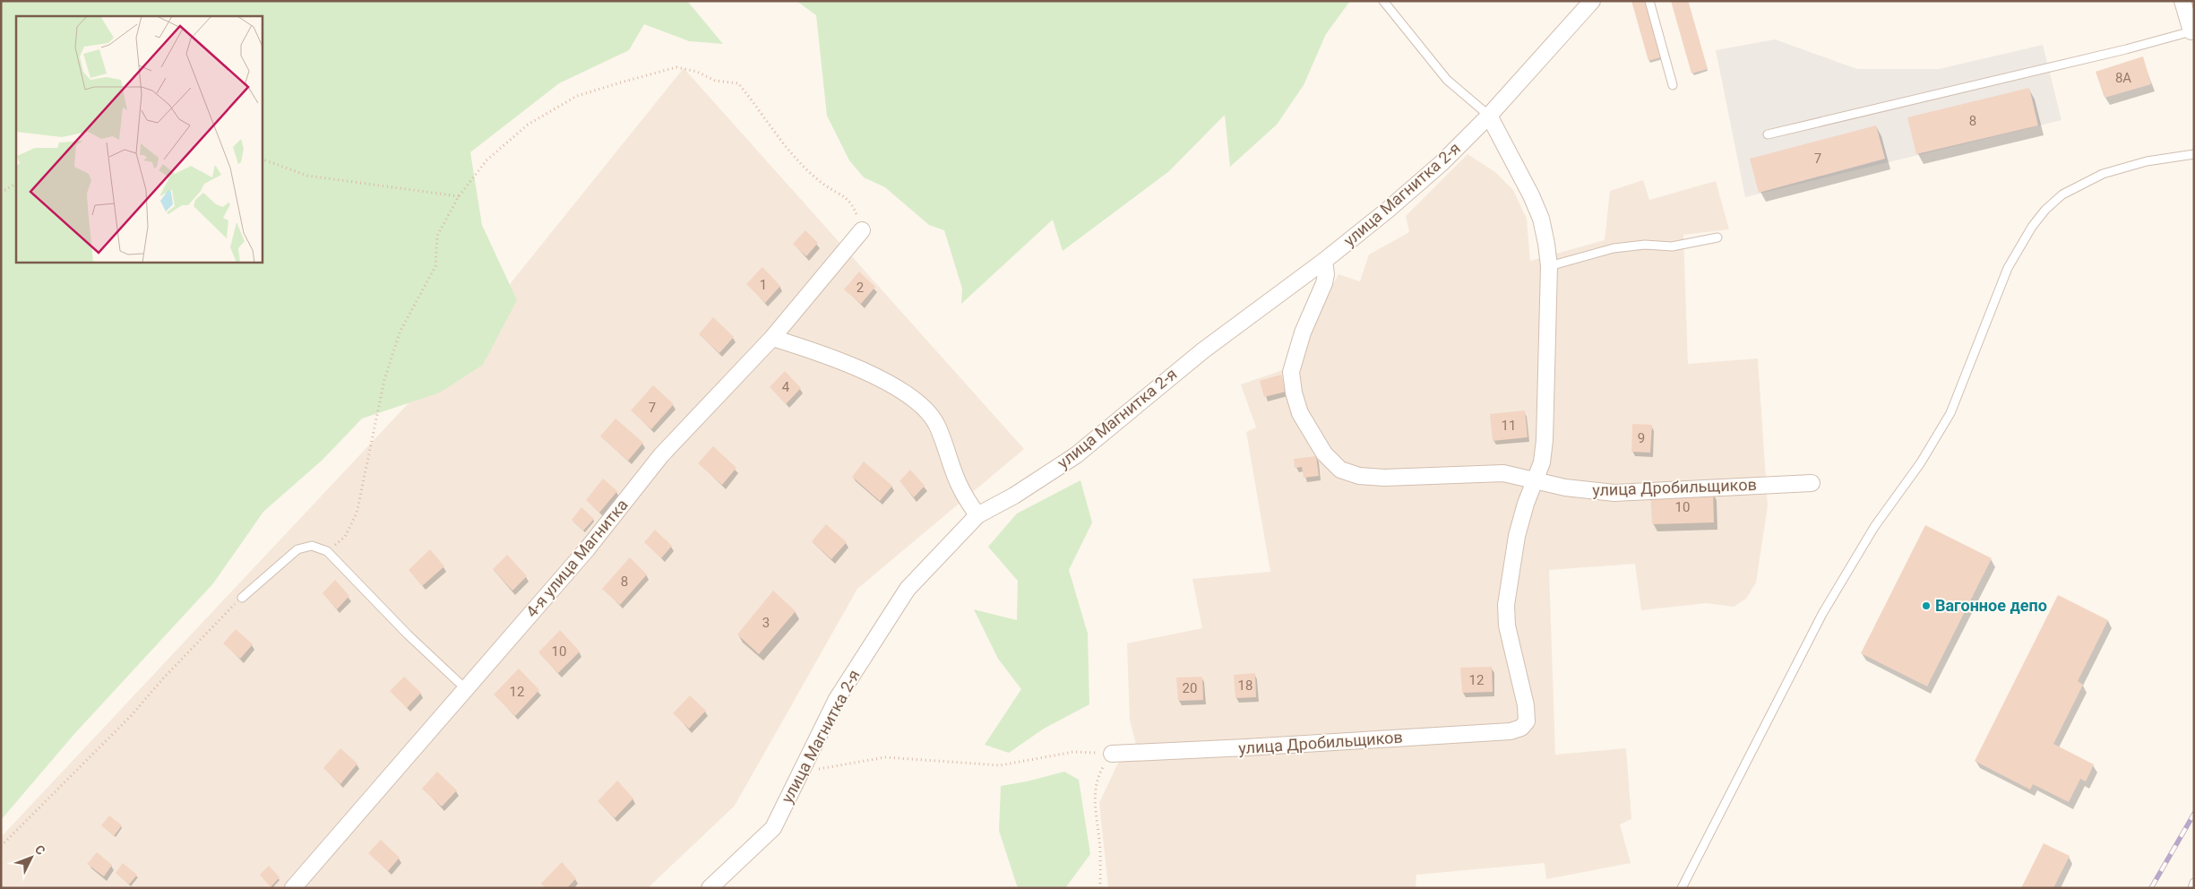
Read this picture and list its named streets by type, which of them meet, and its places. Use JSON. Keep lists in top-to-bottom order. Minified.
{"streets":{"street":["улица Магнитка 2-я","улица Дробильщиков","4-я улица Магнитка"]},"crossings":[["улица Магнитка 2-я","улица Дробильщиков"]],"places":["Вагонное депо"],"house_numbers":["8А","8","7","1","2","4","7","11","9","10","8","3","10","12","18","20","12"],"north":"top right"}
